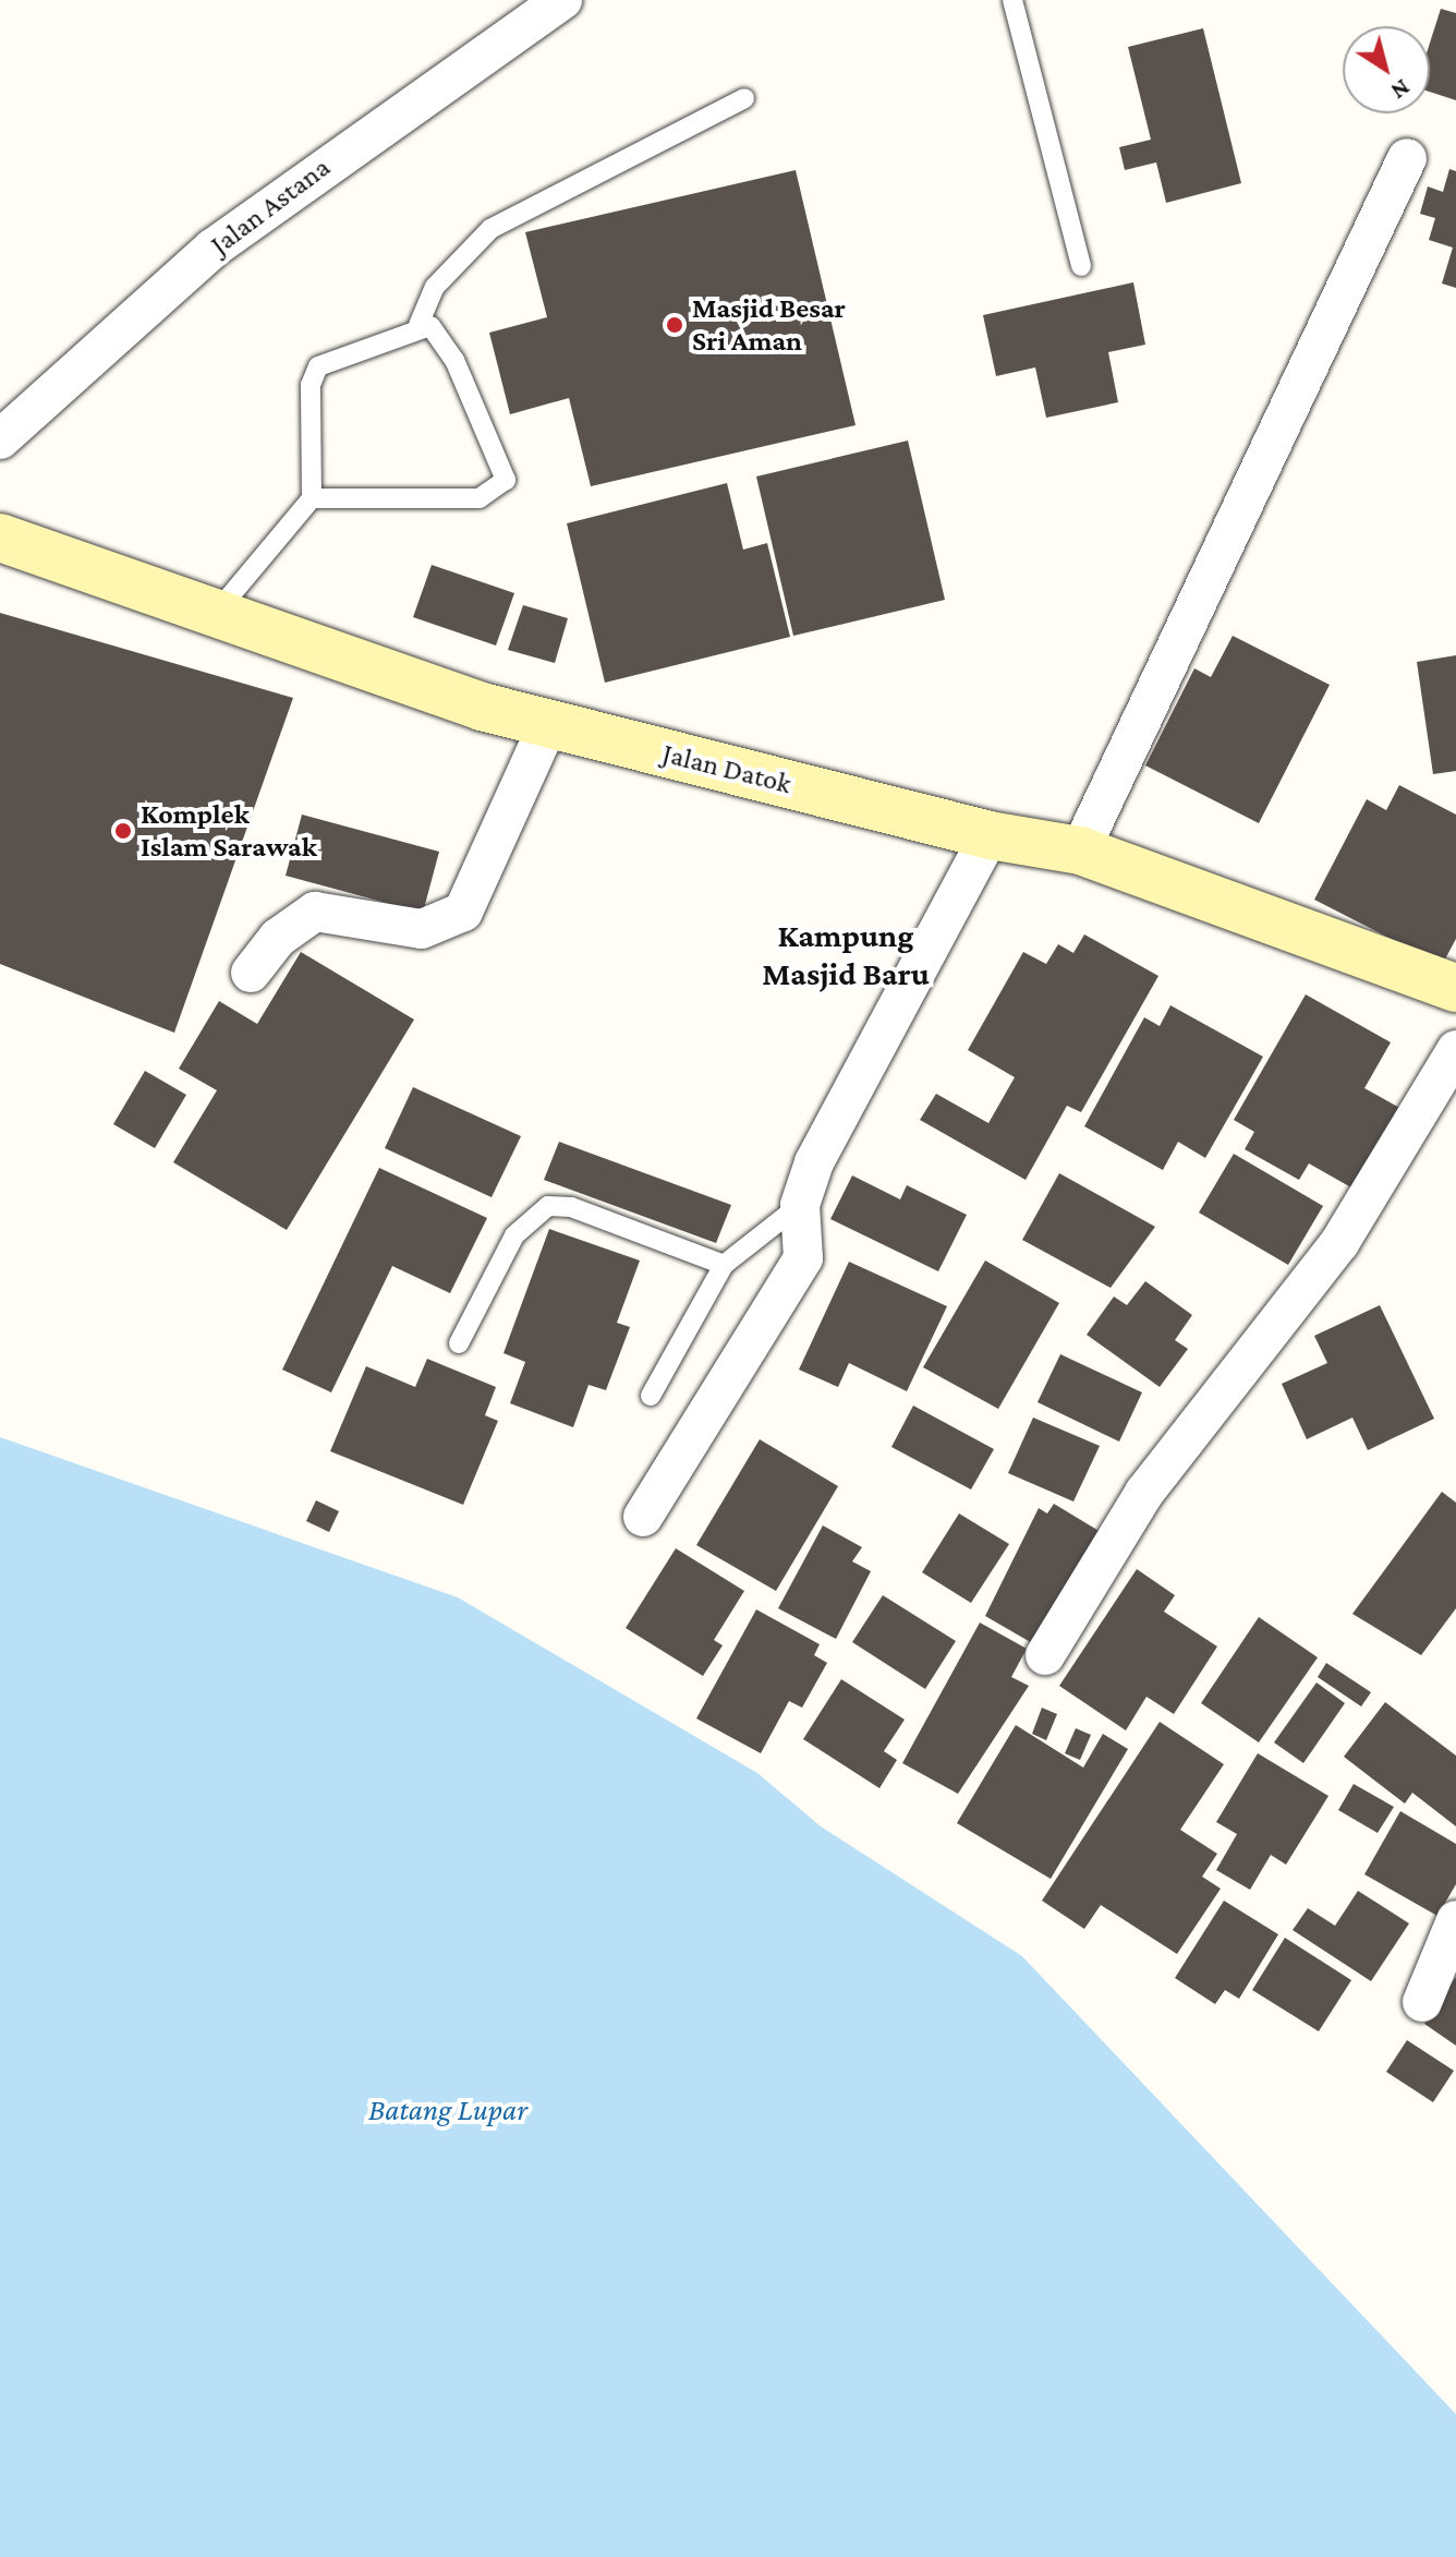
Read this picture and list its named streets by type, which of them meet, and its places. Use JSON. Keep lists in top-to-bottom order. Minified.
{"streets":{"main road":["Jalan Datok"],"street":["Jalan Astana"]},"districts":["Kampung Masjid Baru"],"water":["Batang Lupar"],"places":["Masjid Besar Sri Aman","Komplek Islam Sarawak"],"north":"bottom right"}
